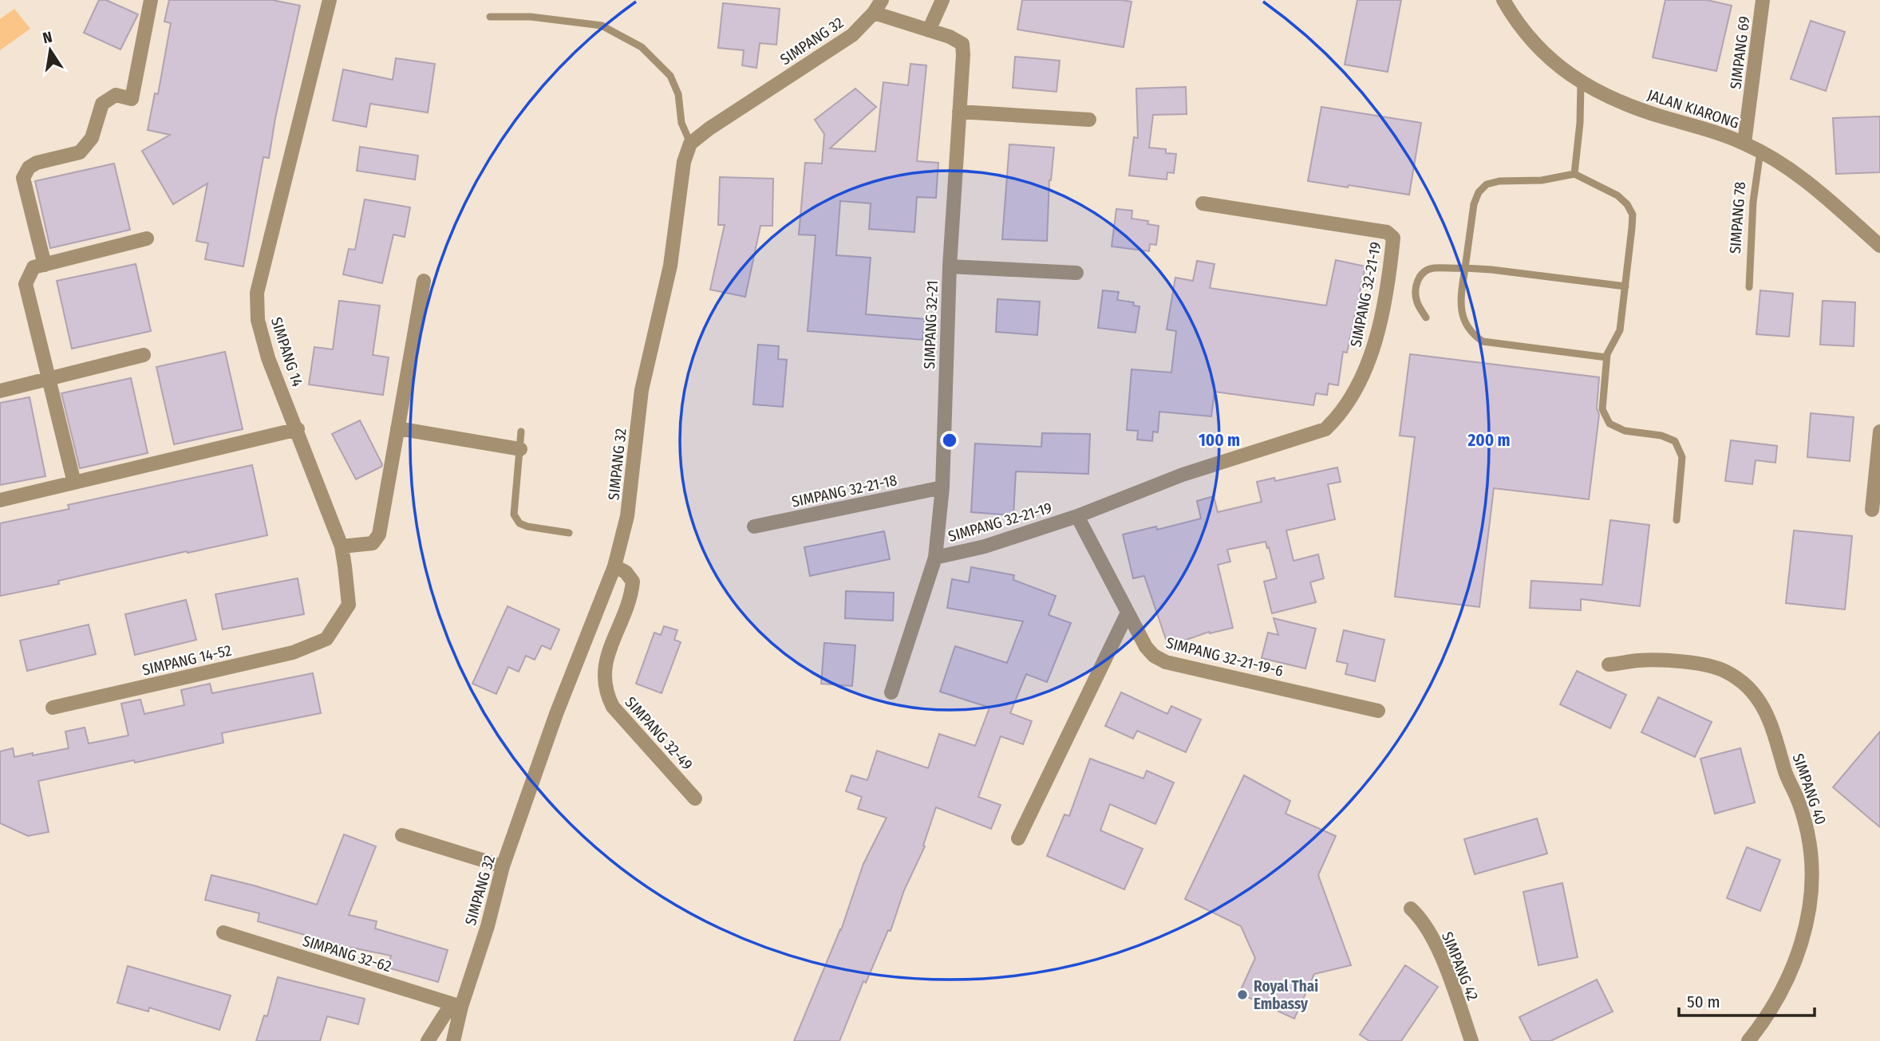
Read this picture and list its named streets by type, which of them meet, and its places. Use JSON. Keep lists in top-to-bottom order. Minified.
{"streets":{"street":["SIMPANG 32","SIMPANG 69","JALAN KIARONG","SIMPANG 32-21-19","SIMPANG 32-21","SIMPANG 14","SIMPANG 32-21-18","SIMPANG 32-21-19-6","SIMPANG 14-52","SIMPANG 32-49","SIMPANG 40","SIMPANG 32-62","SIMPANG 42"],"lane":["SIMPANG 78"]},"crossings":[["SIMPANG 32","SIMPANG 32-21"],["SIMPANG 32","SIMPANG 32-49"],["SIMPANG 32","SIMPANG 32-62"],["SIMPANG 69","JALAN KIARONG"],["JALAN KIARONG","SIMPANG 78"],["SIMPANG 32-21-19","SIMPANG 32-21"],["SIMPANG 32-21-19","SIMPANG 32-21-19-6"],["SIMPANG 32-21","SIMPANG 32-21-18"],["SIMPANG 14","SIMPANG 14-52"]],"places":["Royal Thai Embassy"],"scale_bar":"50 m","north":"top","rings":["100 m","200 m"]}
